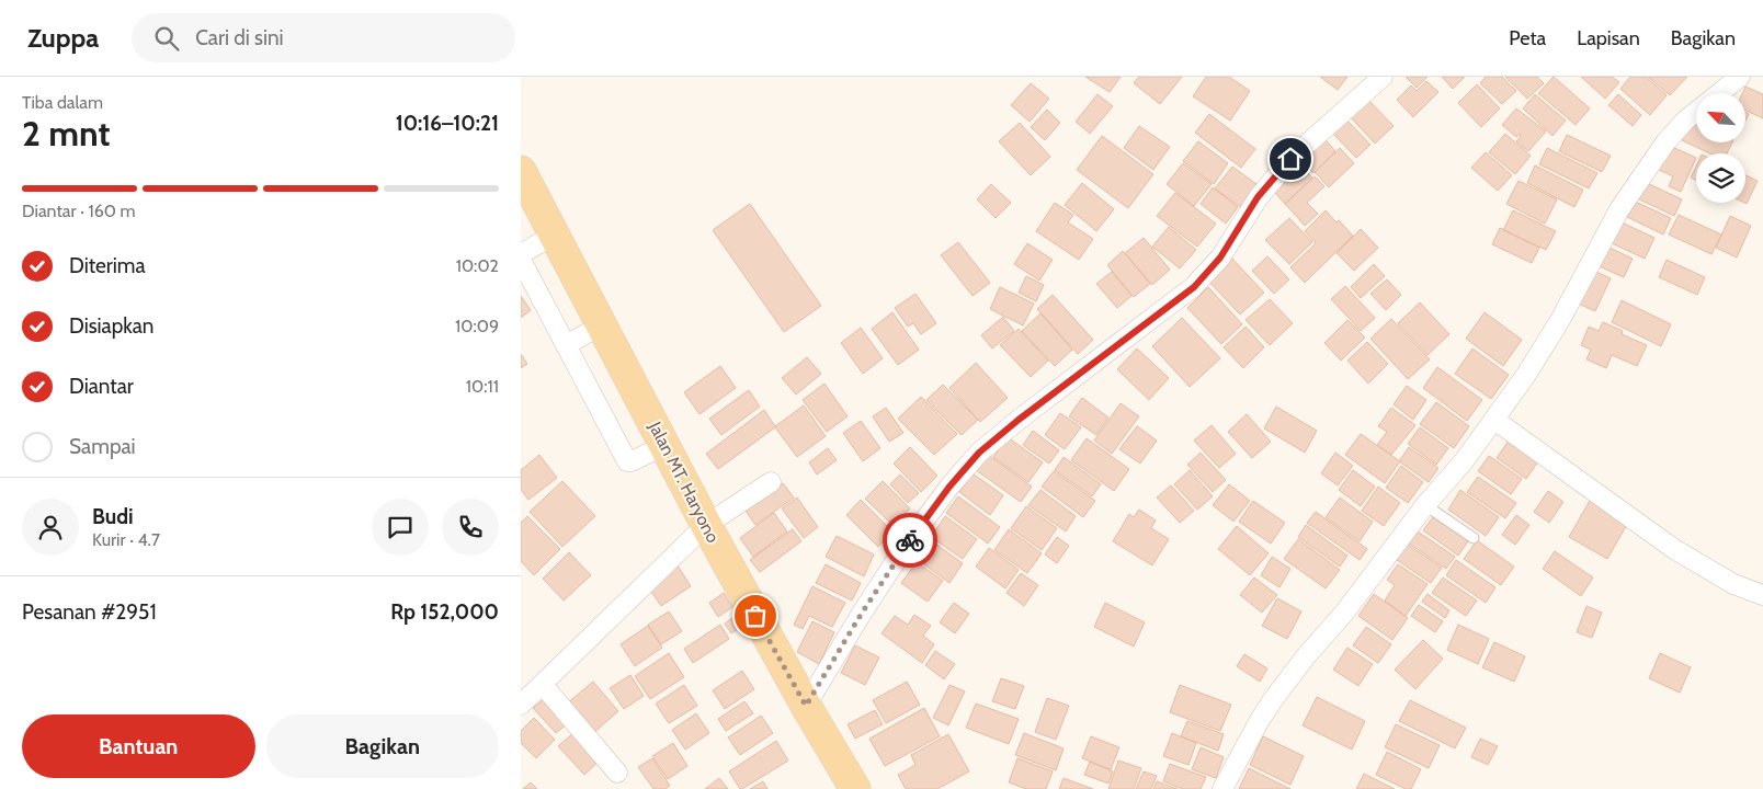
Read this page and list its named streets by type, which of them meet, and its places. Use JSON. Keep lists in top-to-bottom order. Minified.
{"streets":{"main road":["Jalan MT. Haryono"]},"north":"top left","page":{"header":"Zuppa","search":"Cari di sini","nav":["Peta","Lapisan","Bagikan"],"heading":["2 mnt","Tiba dalam","10:16–10:21"],"panel":["Budi","Kurir · 4.7","Pesanan #2951","Rp 152,000"],"bar":"Diantar · 160 m","list":[["Diterima","10:02"],["Disiapkan","10:09"],["Diantar","10:11"],"Sampai"],"buttons":["Bantuan","Bagikan"]}}
